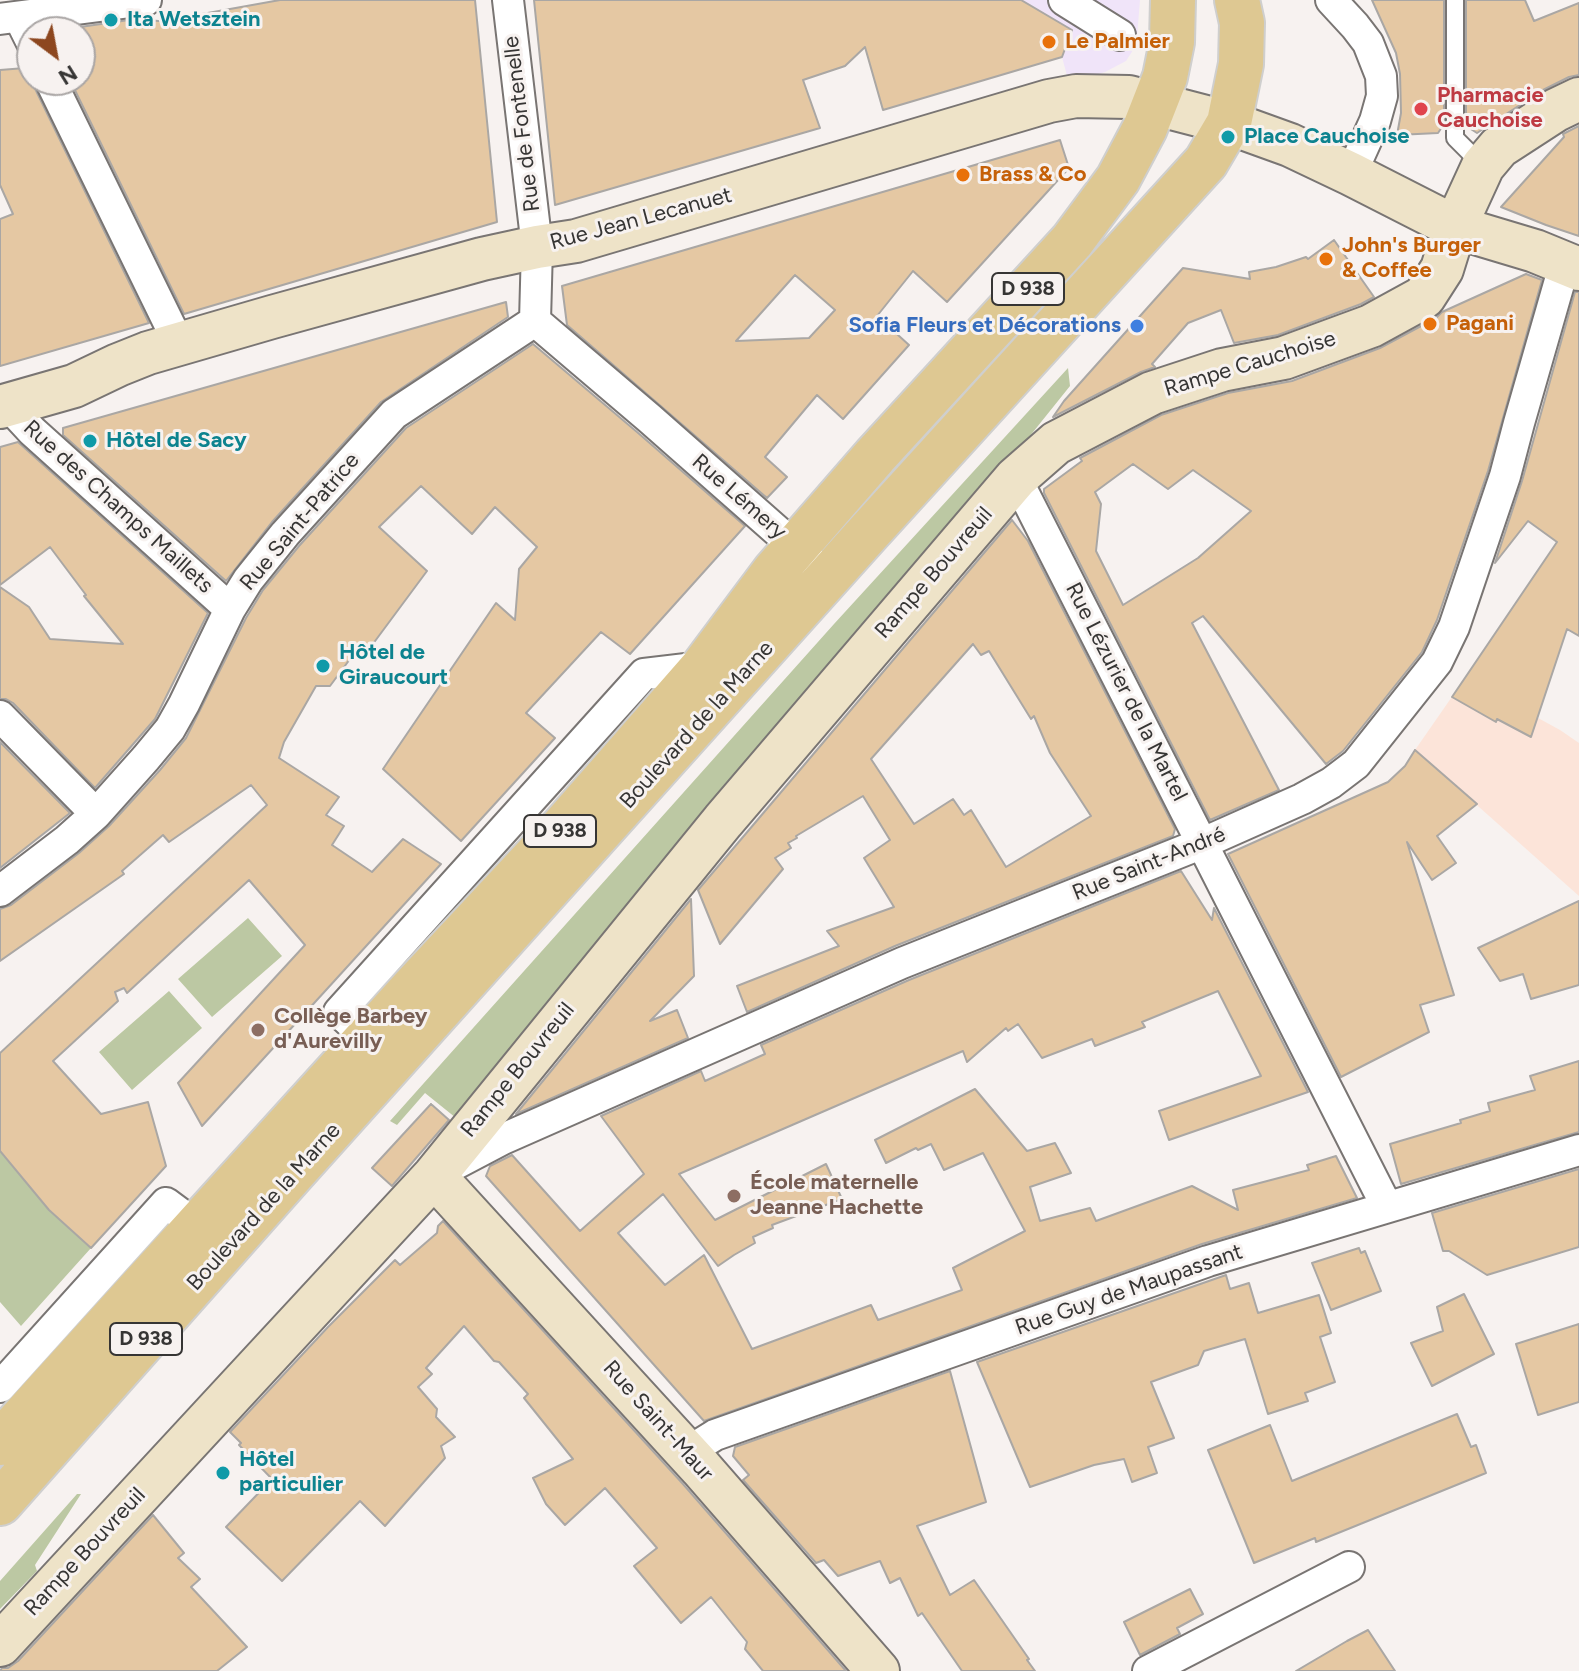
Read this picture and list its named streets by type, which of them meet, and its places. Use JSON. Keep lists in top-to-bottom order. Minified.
{"streets":{"main road":["D 938","Boulevard de la Marne"],"street":["Rue de Fontenelle","Rue Jean Lecanuet","Rampe Cauchoise","Rue Lémery","Rue des Champs Maillets","Rue Saint-Patrice","Rampe Bouvreuil","Rue Lézurier de la Martel","Rue Saint-André","Rue Guy de Maupassant","Rue Saint-Maur"]},"crossings":[["Rue de Fontenelle","Rue Jean Lecanuet"],["Rue Jean Lecanuet","D 938"],["Rue Jean Lecanuet","Rampe Cauchoise"],["Rue Jean Lecanuet","Rue des Champs Maillets"],["Rue Jean Lecanuet","Boulevard de la Marne"],["Rue Jean Lecanuet","Rue Saint-André"],["D 938","Boulevard de la Marne"],["Rampe Cauchoise","Rampe Bouvreuil"],["Rampe Cauchoise","Rue Lézurier de la Martel"],["Rue Lémery","Rue Saint-Patrice"],["Rue Lémery","Boulevard de la Marne"],["Rue des Champs Maillets","Rue Saint-Patrice"],["Rampe Bouvreuil","Rue Lézurier de la Martel"],["Rampe Bouvreuil","Rue Saint-André"],["Rampe Bouvreuil","Rue Saint-Maur"],["Rue Lézurier de la Martel","Rue Saint-André"],["Rue Lézurier de la Martel","Rue Guy de Maupassant"],["Rue Saint-André","Rue Saint-Maur"],["Rue Guy de Maupassant","Rue Saint-Maur"]],"places":["Ita Wetsztein","Le Palmier","Pharmacie Cauchoise","Place Cauchoise","Brass & Co","John's Burger & Coffee","Pagani","Sofia Fleurs et Décorations","Hôtel de Sacy","Hôtel de Giraucourt","Collège Barbey d'Aurevilly","École maternelle Jeanne Hachette","Hôtel particulier"],"north":"bottom right"}
